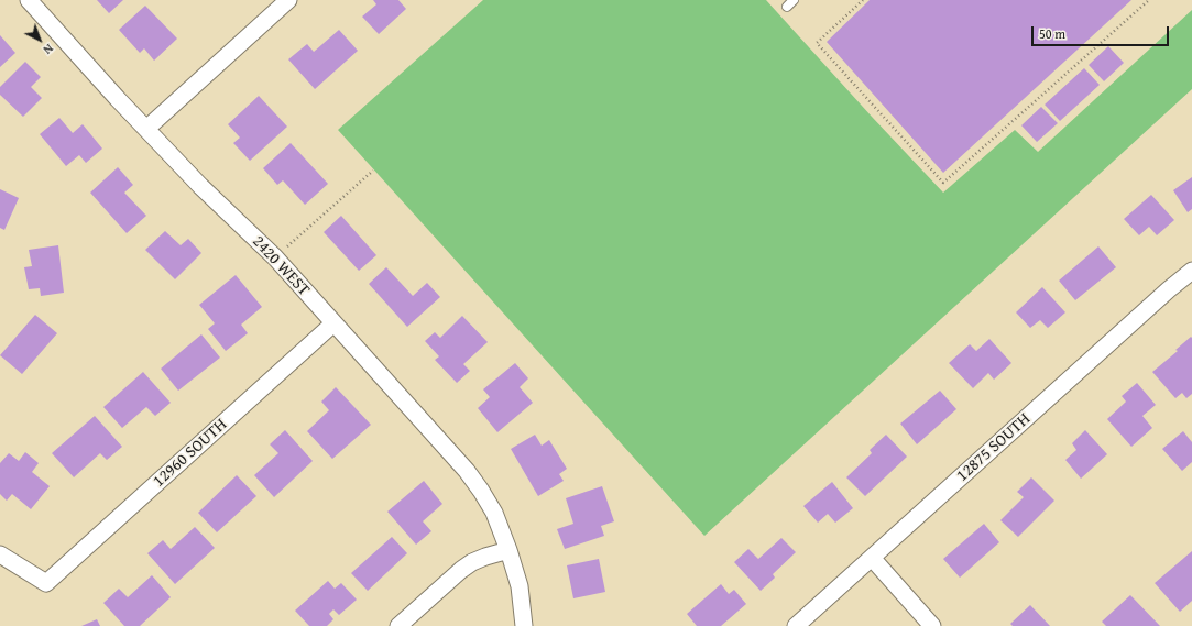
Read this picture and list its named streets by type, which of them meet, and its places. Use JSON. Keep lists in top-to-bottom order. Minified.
{"streets":{"street":["2420 WEST","12875 SOUTH","12960 SOUTH"]},"crossings":[["2420 WEST","12960 SOUTH"]],"scale_bar":"50 m","north":"bottom right"}
